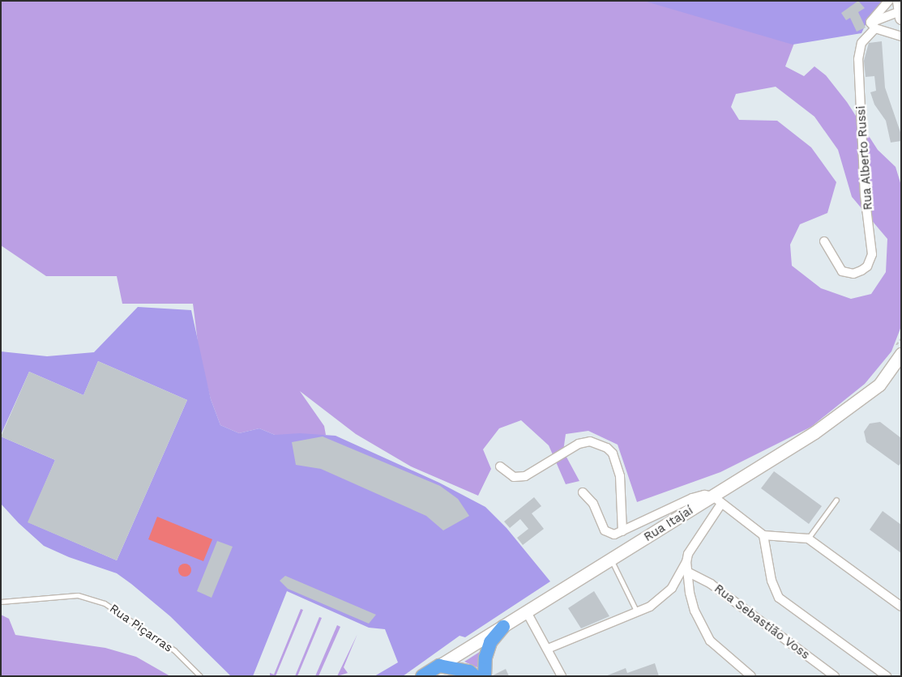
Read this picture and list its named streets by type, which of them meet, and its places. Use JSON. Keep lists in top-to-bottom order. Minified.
{"streets":{"main road":["Rua Itajaí"],"street":["Rua Alberto Russi","Rua Sebastião Voss"],"lane":["Rua Piçarras"]}}
